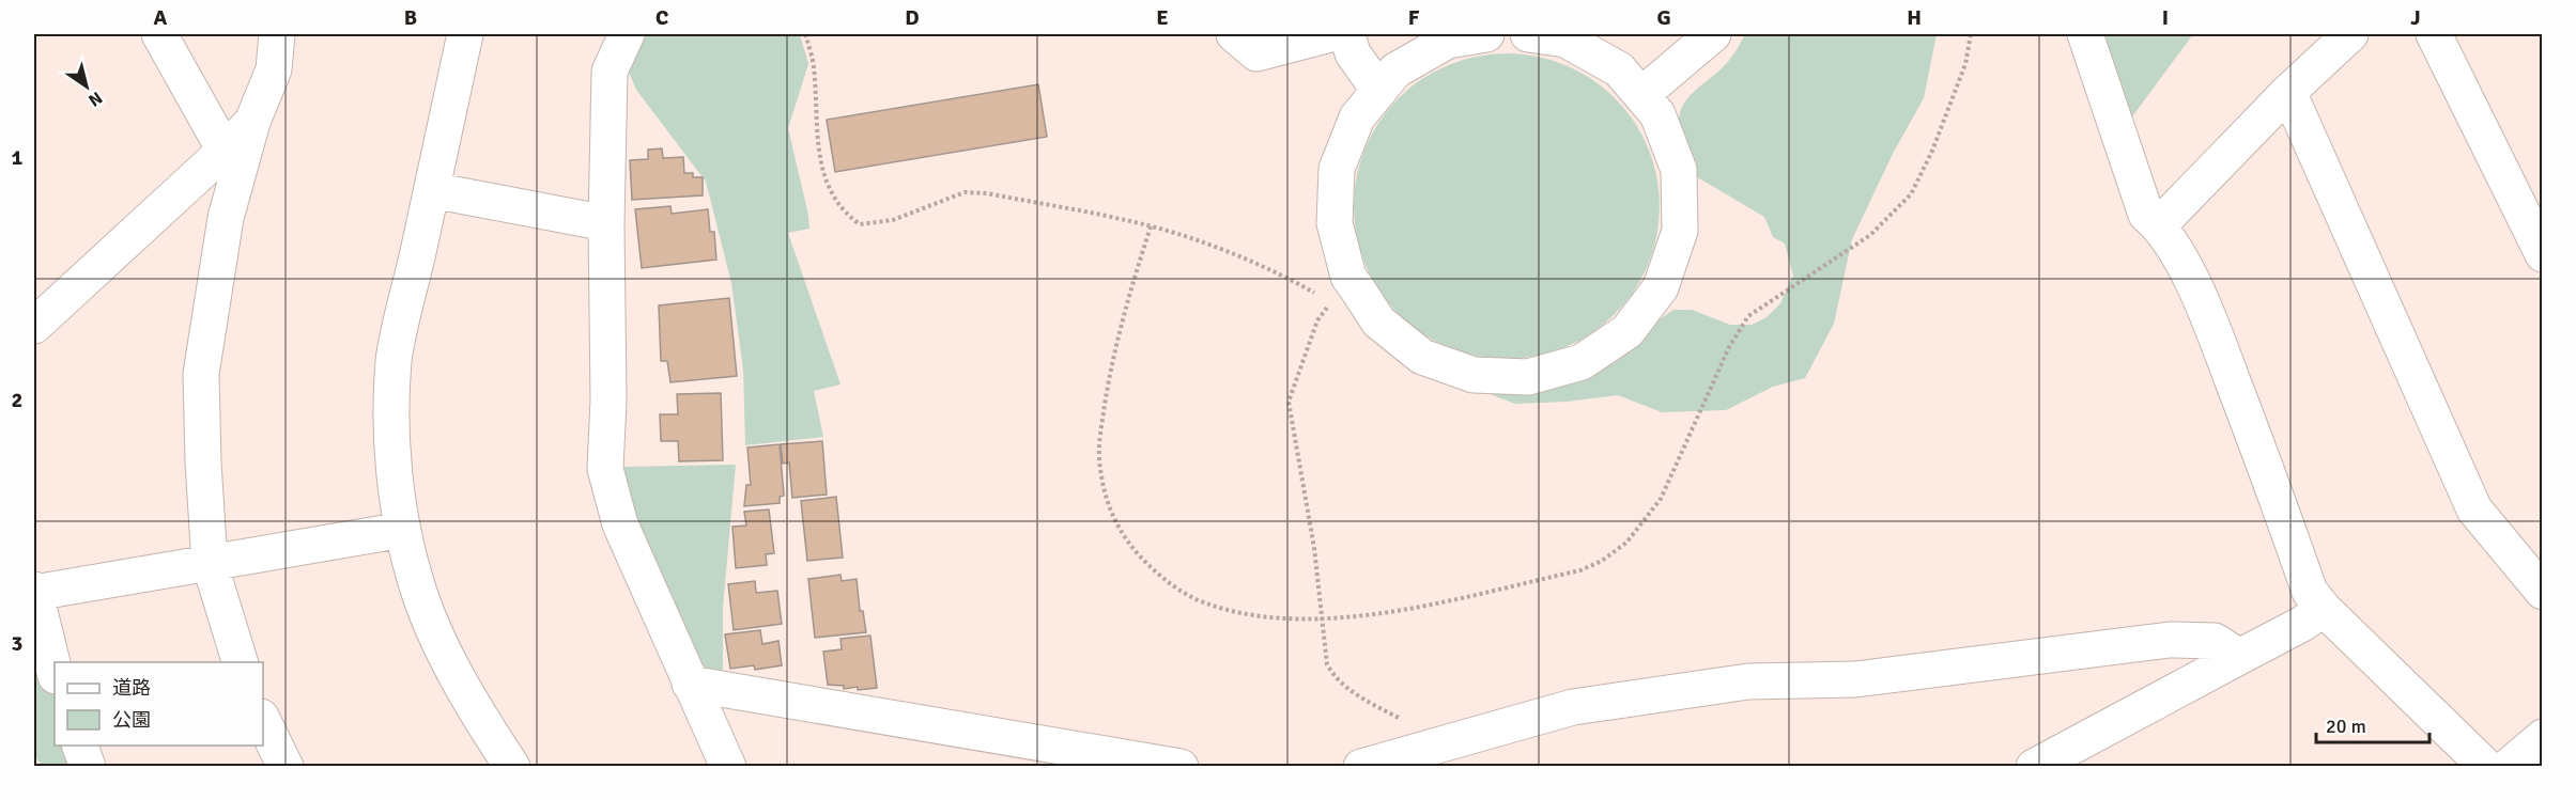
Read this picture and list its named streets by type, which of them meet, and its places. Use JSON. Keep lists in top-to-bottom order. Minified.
{"legend":["道路","公園"],"scale_bar":"20 m","north":"bottom right","grid":{"columns":["A","B","C","D","E","F","G","H","I","J"],"rows":["1","2","3"]}}
